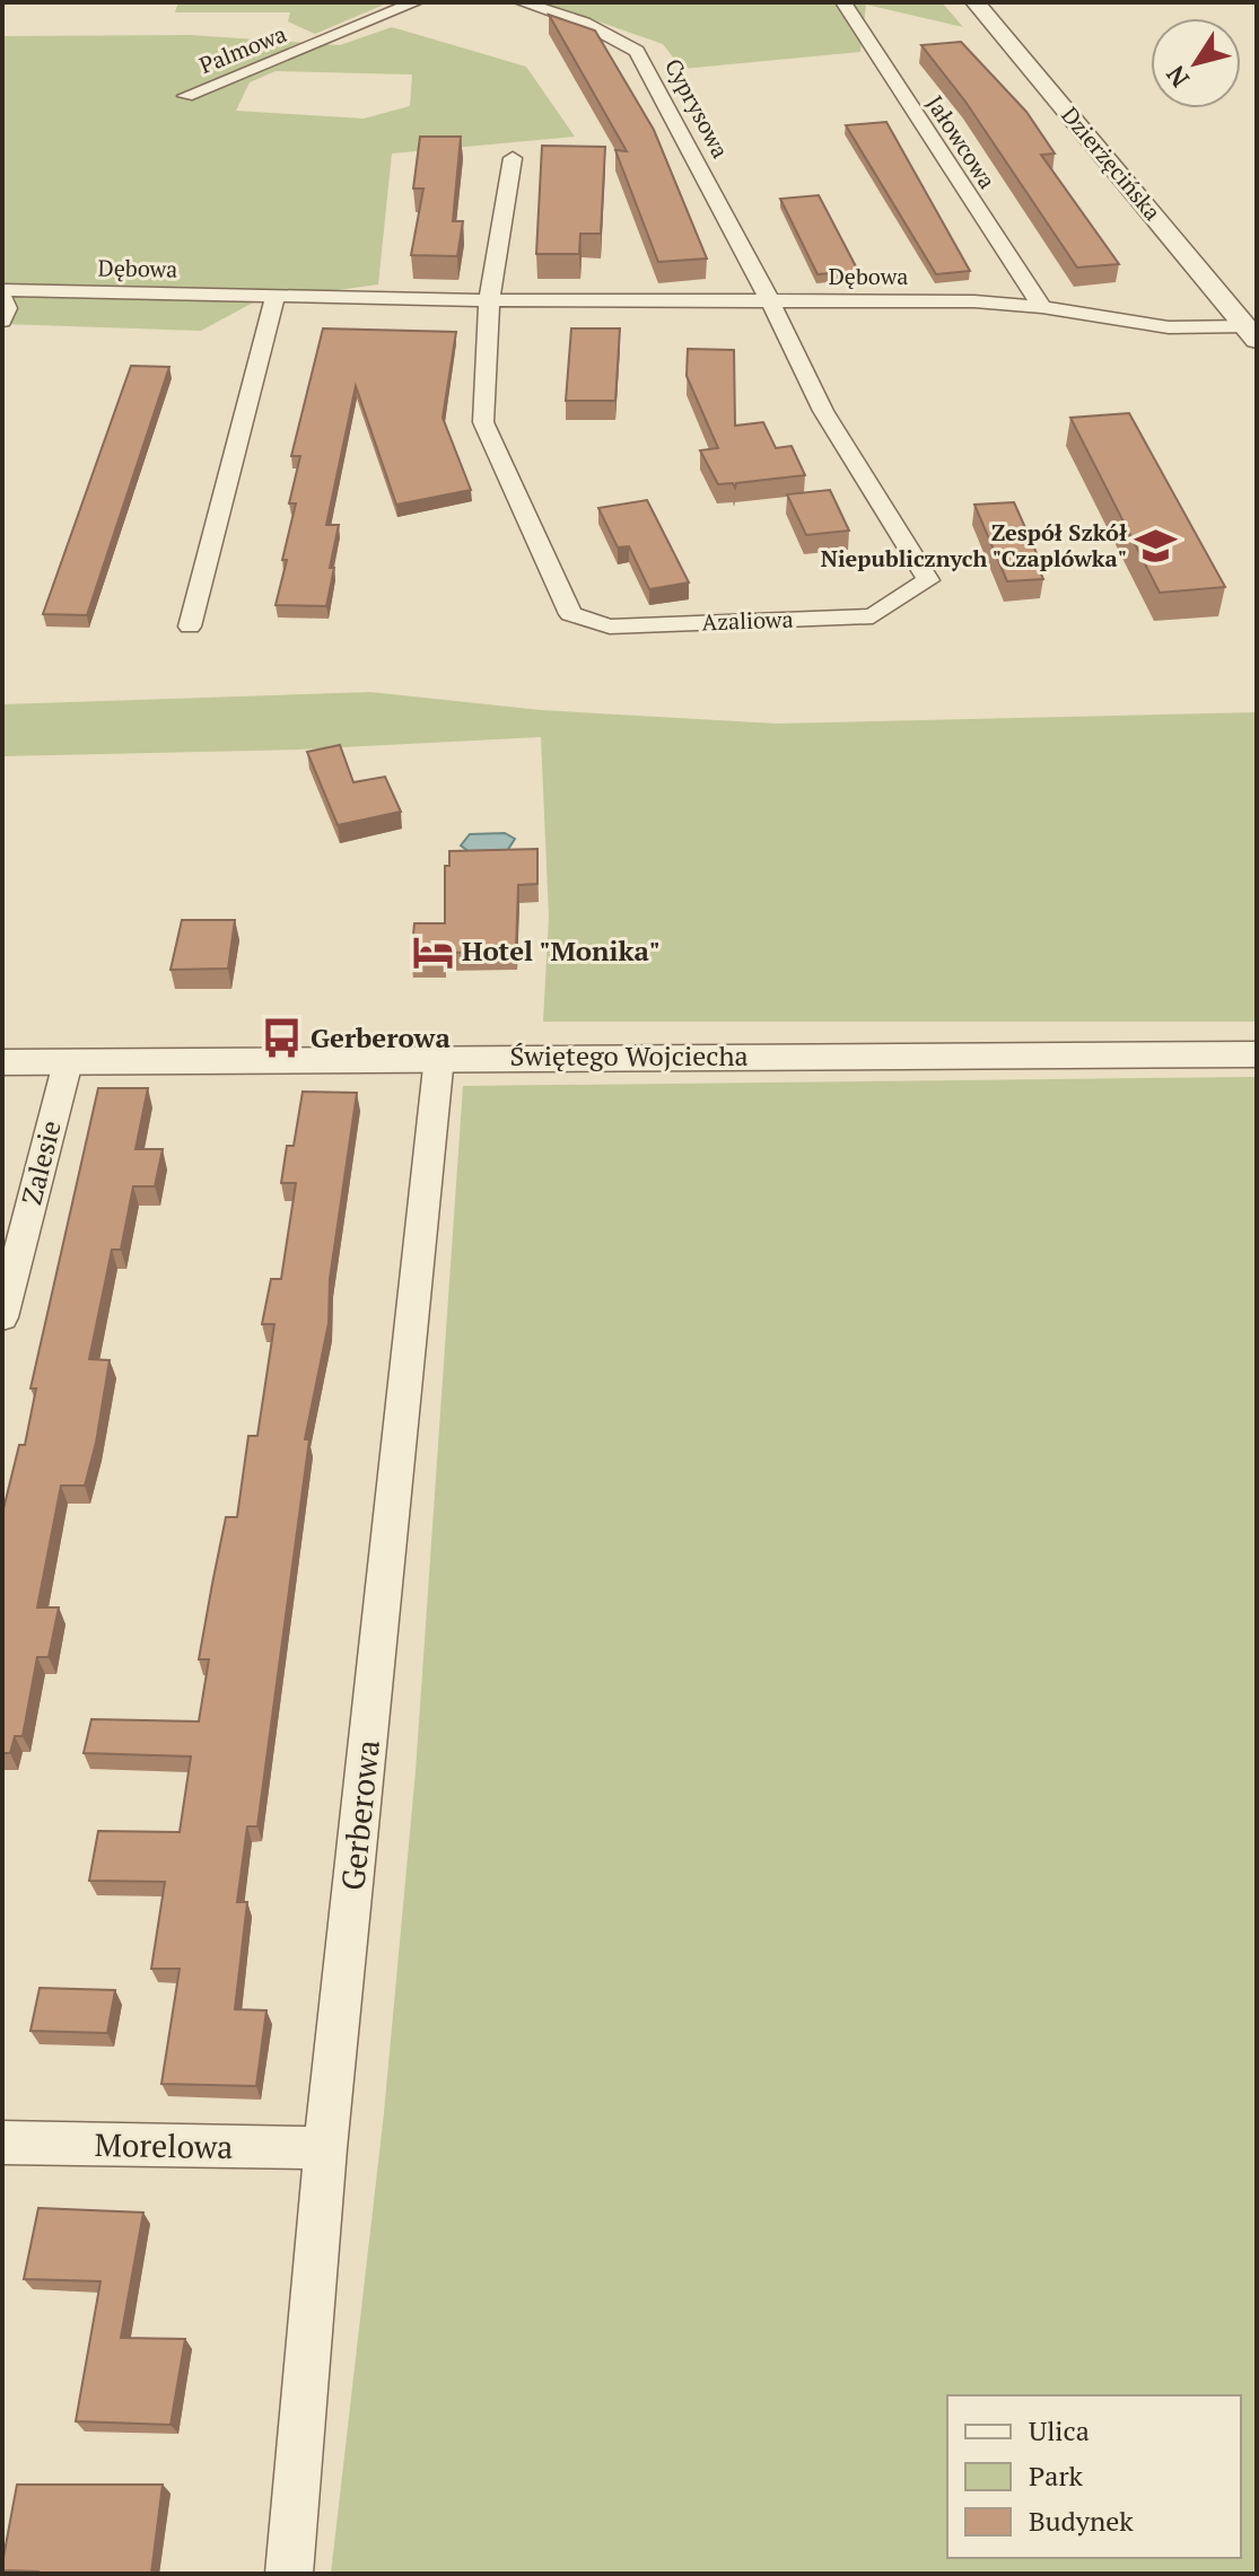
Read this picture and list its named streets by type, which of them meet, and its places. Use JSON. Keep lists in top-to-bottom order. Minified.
{"streets":{"street":["Palmowa","Cyprysowa","Jałowcowa","Dzierżęcińska","Dębowa","Azaliowa","Świętego Wojciecha","Zalesie","Gerberowa","Morelowa"]},"crossings":[["Cyprysowa","Dębowa"],["Cyprysowa","Azaliowa"],["Jałowcowa","Dębowa"],["Dzierżęcińska","Dębowa"],["Dębowa","Azaliowa"],["Świętego Wojciecha","Zalesie"],["Świętego Wojciecha","Gerberowa"],["Gerberowa","Morelowa"]],"places":{"school or university":["Zespół Szkół Niepublicznych \"Czaplówka\""],"hotel":["Hotel \"Monika\""],"bus stop":["Gerberowa"]},"legend":["Ulica","Park","Budynek"],"north":"bottom left"}
